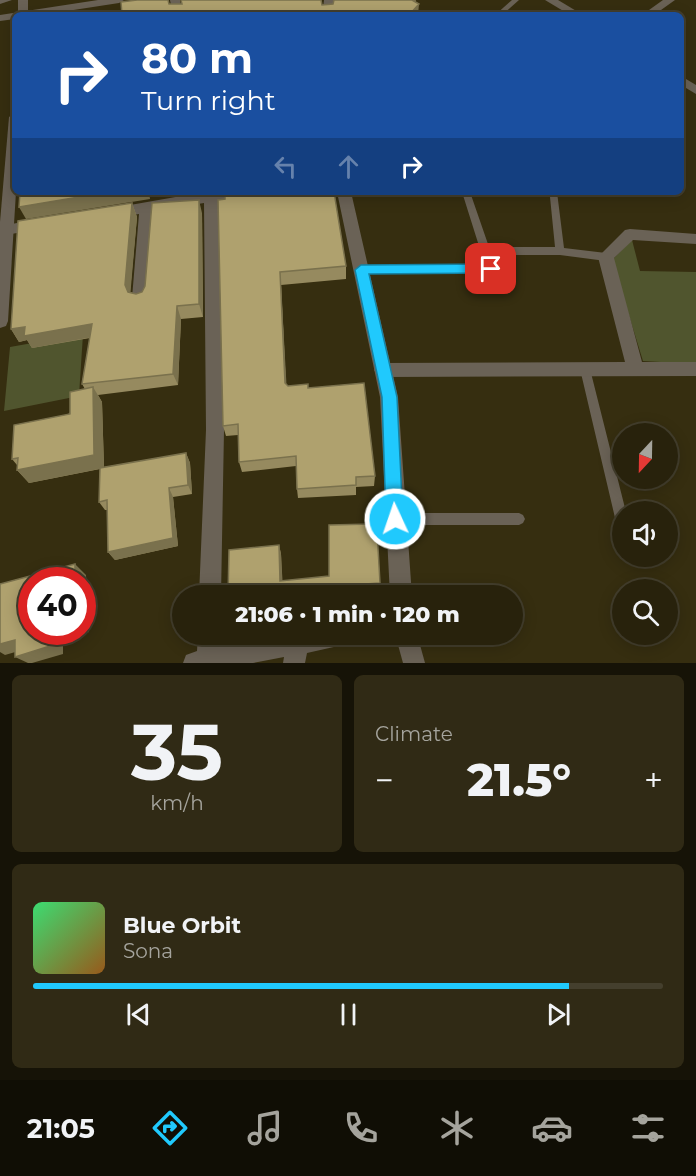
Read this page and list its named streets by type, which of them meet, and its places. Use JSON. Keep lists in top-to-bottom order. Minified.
{"north":"bottom","page":{"turn":["80 m","Turn right"],"limit":"40","trip":"21:06 · 1 min · 120 m","tile":[["35","km/h"],"Climate"],"heat":["−","21.5°","+"],"song":["Blue Orbit","Sona"],"tabs":"21:05"}}
